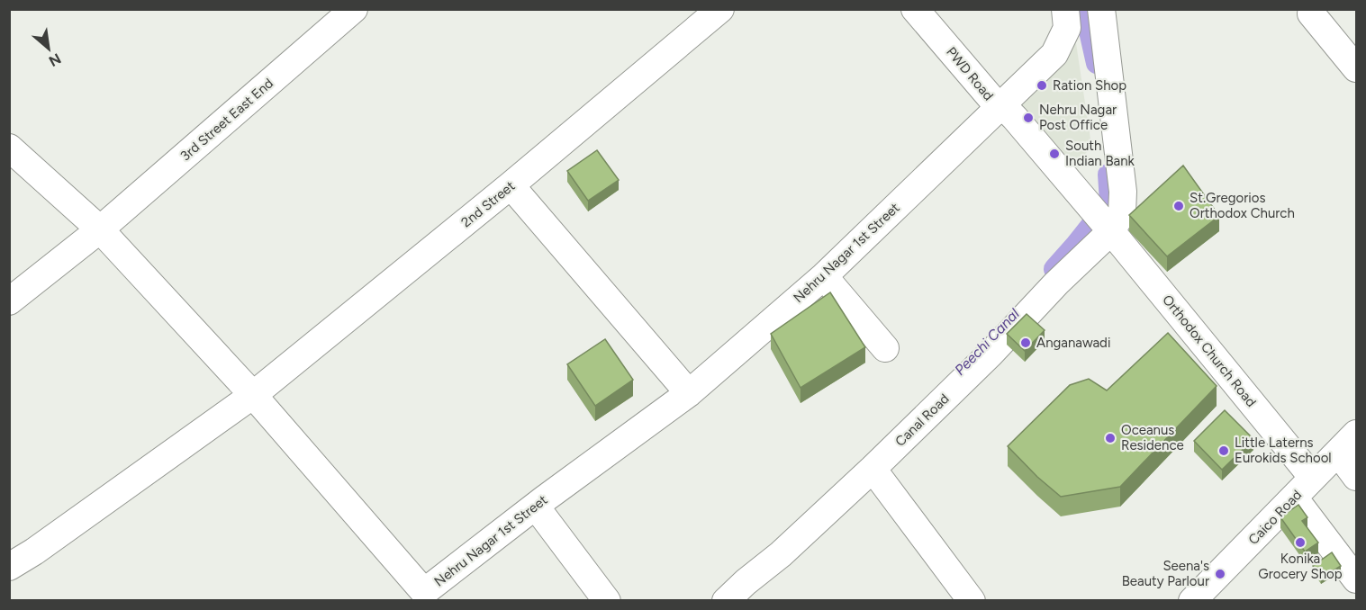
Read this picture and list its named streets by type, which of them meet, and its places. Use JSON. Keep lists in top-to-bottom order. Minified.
{"streets":{"street":["PWD Road","3rd Street East End","2nd Street","Nehru Nagar 1st Street","Orthodox Church Road","Canal Road","Caico Road"]},"crossings":[["PWD Road","Nehru Nagar 1st Street"],["PWD Road","Orthodox Church Road"],["PWD Road","Canal Road"],["3rd Street East End","Nehru Nagar 1st Street"],["2nd Street","Nehru Nagar 1st Street"],["Orthodox Church Road","Canal Road"],["Orthodox Church Road","Caico Road"]],"water":["Peechi Canal"],"places":["Ration Shop","Nehru Nagar Post Office","South Indian Bank","St.Gregorios Orthodox Church","Anganawadi","Oceanus Residence","Little Laterns Eurokids School","Konika Grocery Shop","Seena's Beauty Parlour"],"north":"bottom right"}
